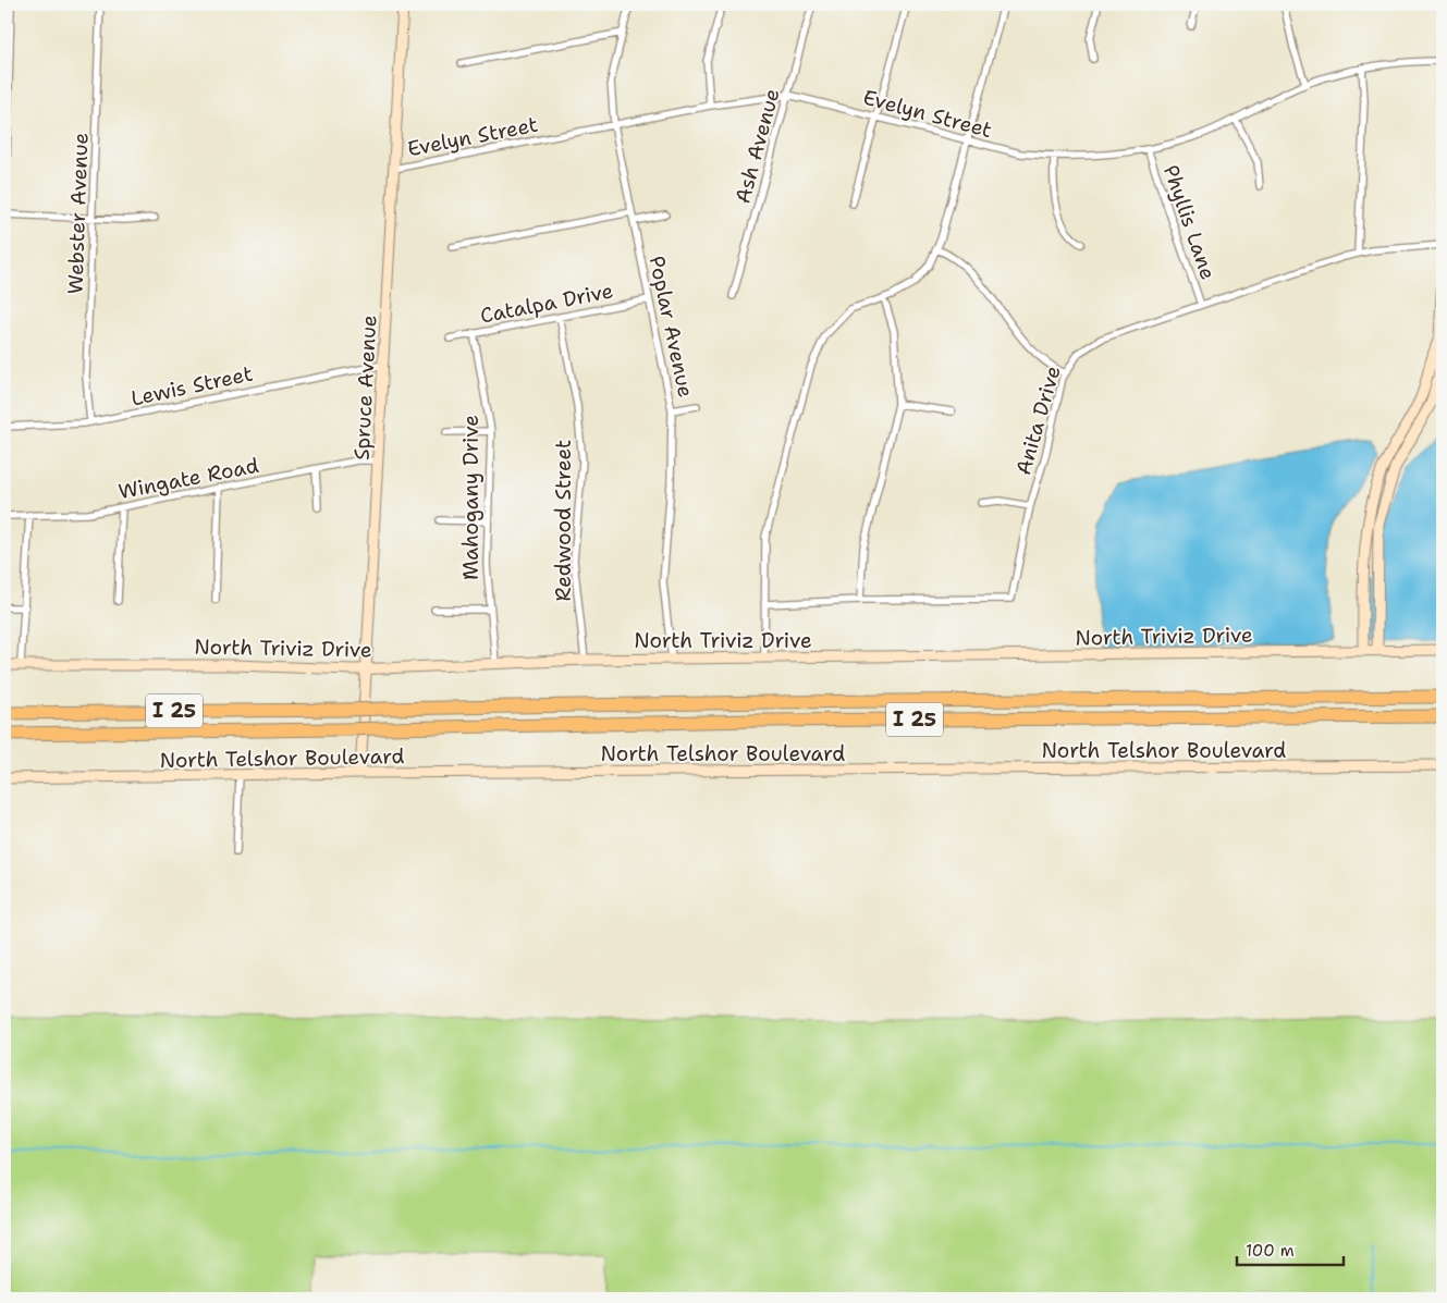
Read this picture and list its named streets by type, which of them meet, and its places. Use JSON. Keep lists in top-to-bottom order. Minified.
{"streets":{"highway":["I 25"],"main road":["Spruce Avenue","North Triviz Drive","North Telshor Boulevard"],"street":["Evelyn Street","Ash Avenue","Webster Avenue","Phyllis Lane","Catalpa Drive","Poplar Avenue","Lewis Street","Anita Drive","Wingate Road","Mahogany Drive","Redwood Street"]},"crossings":[["Evelyn Street","Ash Avenue"],["Evelyn Street","Phyllis Lane"],["Evelyn Street","Poplar Avenue"],["Evelyn Street","Spruce Avenue"],["Webster Avenue","Lewis Street"],["Phyllis Lane","Anita Drive"],["Catalpa Drive","Poplar Avenue"],["Catalpa Drive","Mahogany Drive"],["Catalpa Drive","Redwood Street"],["Poplar Avenue","North Triviz Drive"],["Lewis Street","Spruce Avenue"],["Spruce Avenue","Wingate Road"],["Spruce Avenue","North Triviz Drive"],["Spruce Avenue","North Telshor Boulevard"],["Mahogany Drive","North Triviz Drive"],["Redwood Street","North Triviz Drive"]],"scale_bar":"100 m"}
